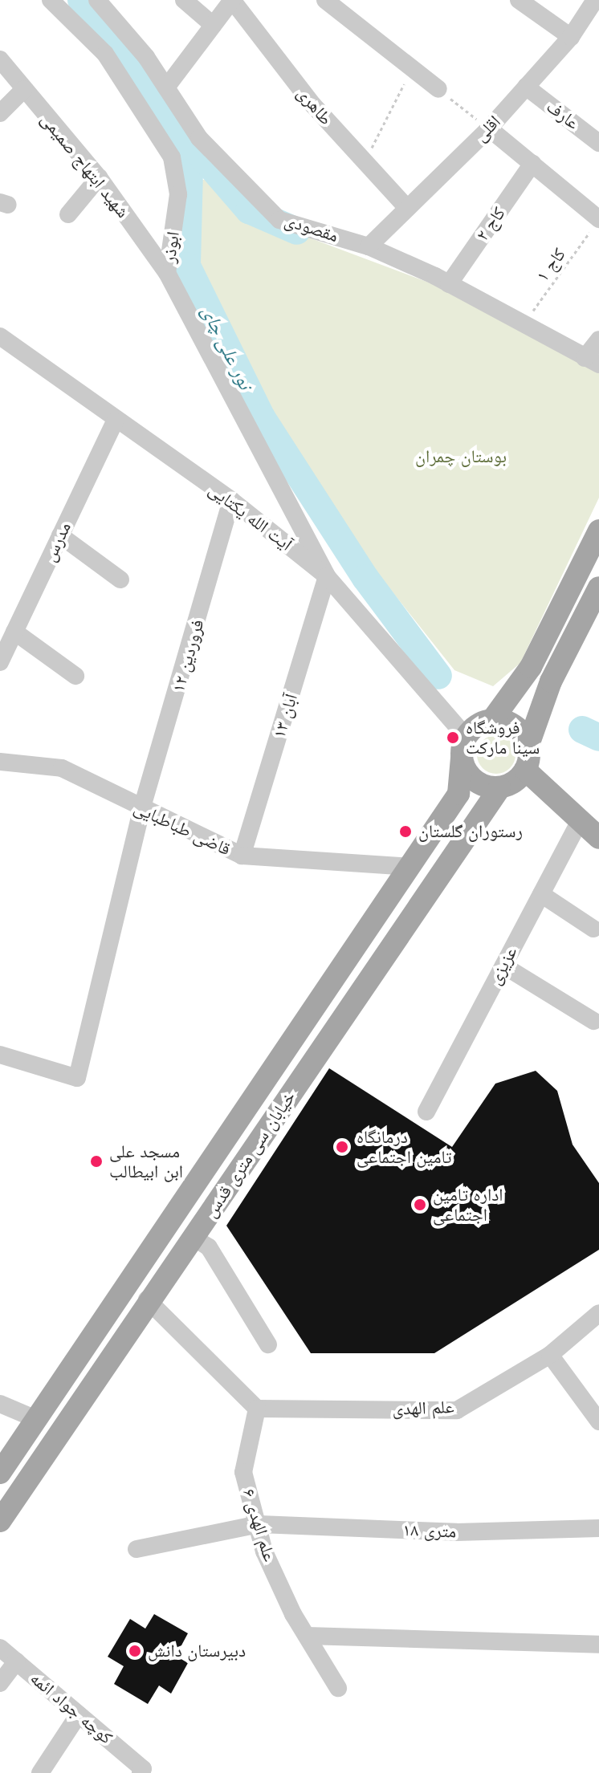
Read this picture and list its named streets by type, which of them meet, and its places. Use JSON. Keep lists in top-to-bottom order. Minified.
{"streets":{"main road":["خیابان سی متری قدس"],"street":["طاهری","عارف","اقلی","شهید ابتهاج صمیمی","کاج ۲","مقصودی","ابوذر","آیت الله یکتایی","مدرس","۱۲ فروردین","۱۳ آبان","قاضی طباطبایی","عزیزی","علم الهدی","علم الهدی ۶","۱۸ متری","کوچه جواد ائمه"],"path":["کاج ۱"]},"crossings":[["طاهری","اقلی"],["عارف","اقلی"],["اقلی","مقصودی"],["شهید ابتهاج صمیمی","ابوذر"],["کاج ۲","مقصودی"],["مقصودی","کاج ۱"],["ابوذر","آیت الله یکتایی"],["ابوذر","۱۳ آبان"],["آیت الله یکتایی","مدرس"],["آیت الله یکتایی","۱۲ فروردین"],["آیت الله یکتایی","۱۳ آبان"],["آیت الله یکتایی","خیابان سی متری قدس"],["۱۲ فروردین","قاضی طباطبایی"],["۱۳ آبان","قاضی طباطبایی"],["قاضی طباطبایی","خیابان سی متری قدس"],["علم الهدی","علم الهدی ۶"],["علم الهدی ۶","۱۸ متری"]],"water":["نور علی چای"],"parks":["بوستان چمران"],"places":["فروشگاه سینا مارکت","رستوران گلستان","درمانگاه تامین اجتماعی","مسجد علی ابن ابیطالب","اداره تامین اجتماعی","دبیرستان دانش"]}
